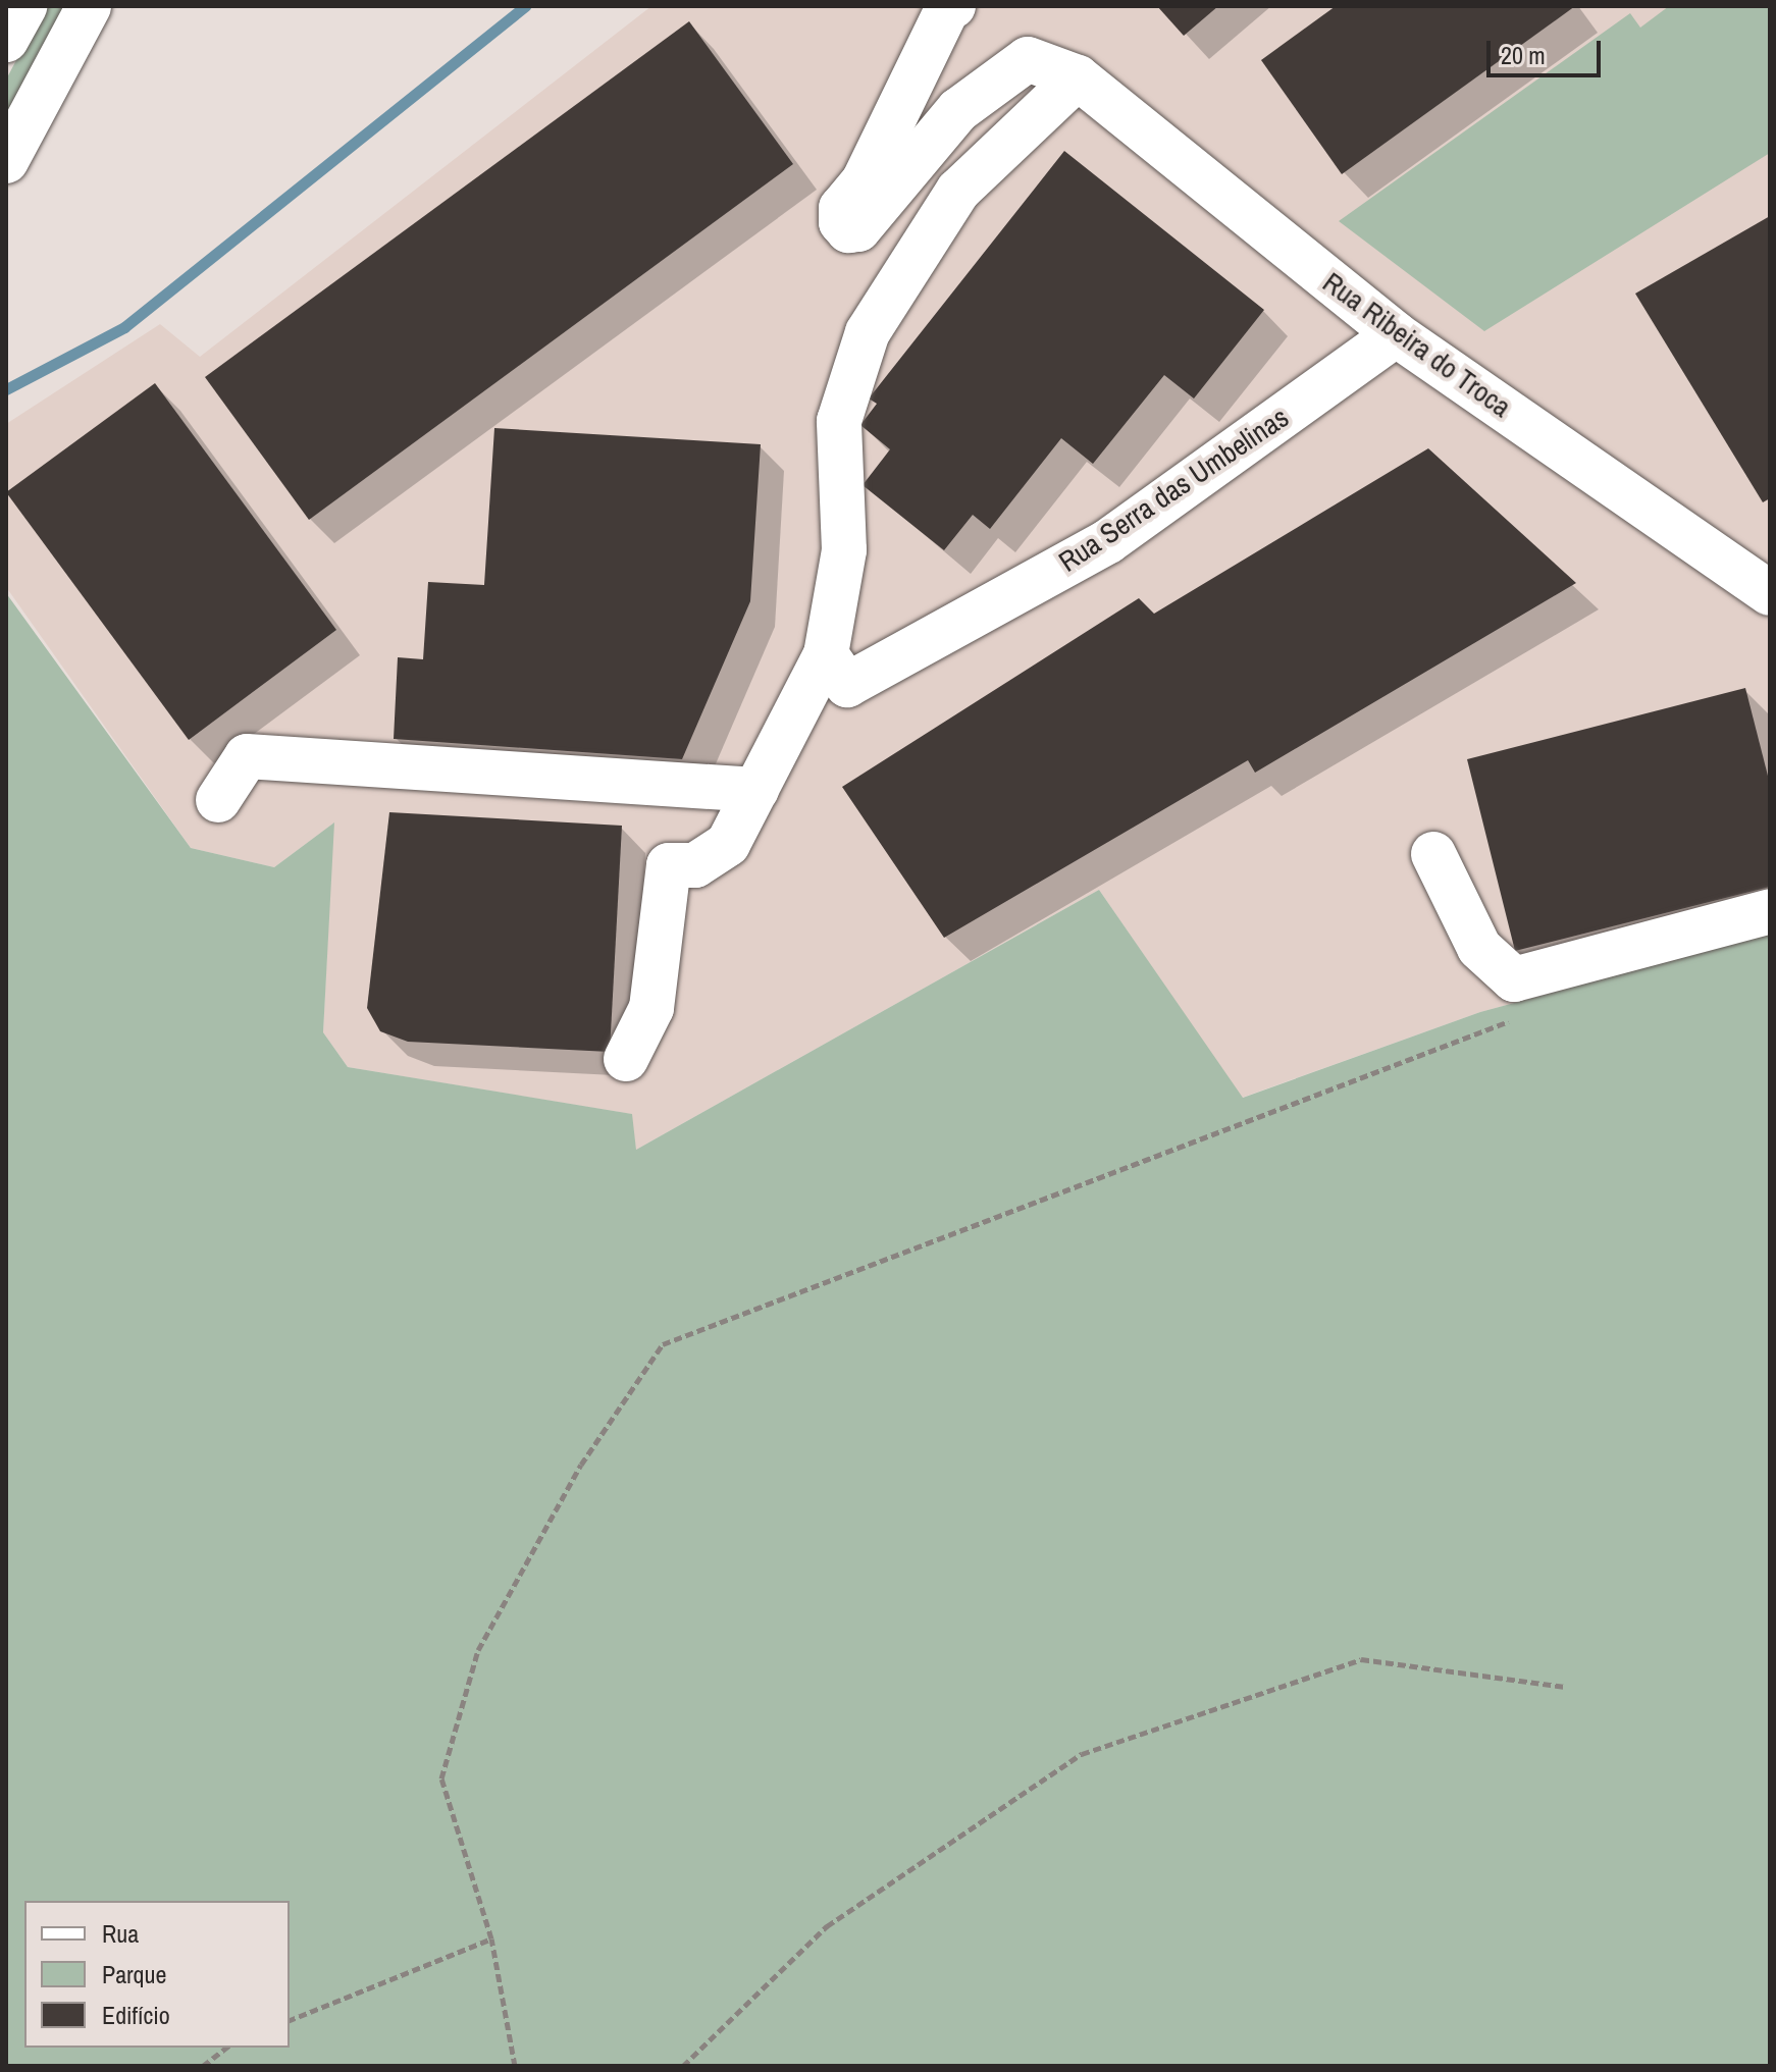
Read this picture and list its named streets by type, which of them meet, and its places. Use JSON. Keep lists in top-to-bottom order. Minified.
{"streets":{"street":["Rua Ribeira do Troca","Rua Serra das Umbelinas"]},"crossings":[["Rua Ribeira do Troca","Rua Serra das Umbelinas"]],"legend":["Rua","Parque","Edifício"],"scale_bar":"20 m"}
